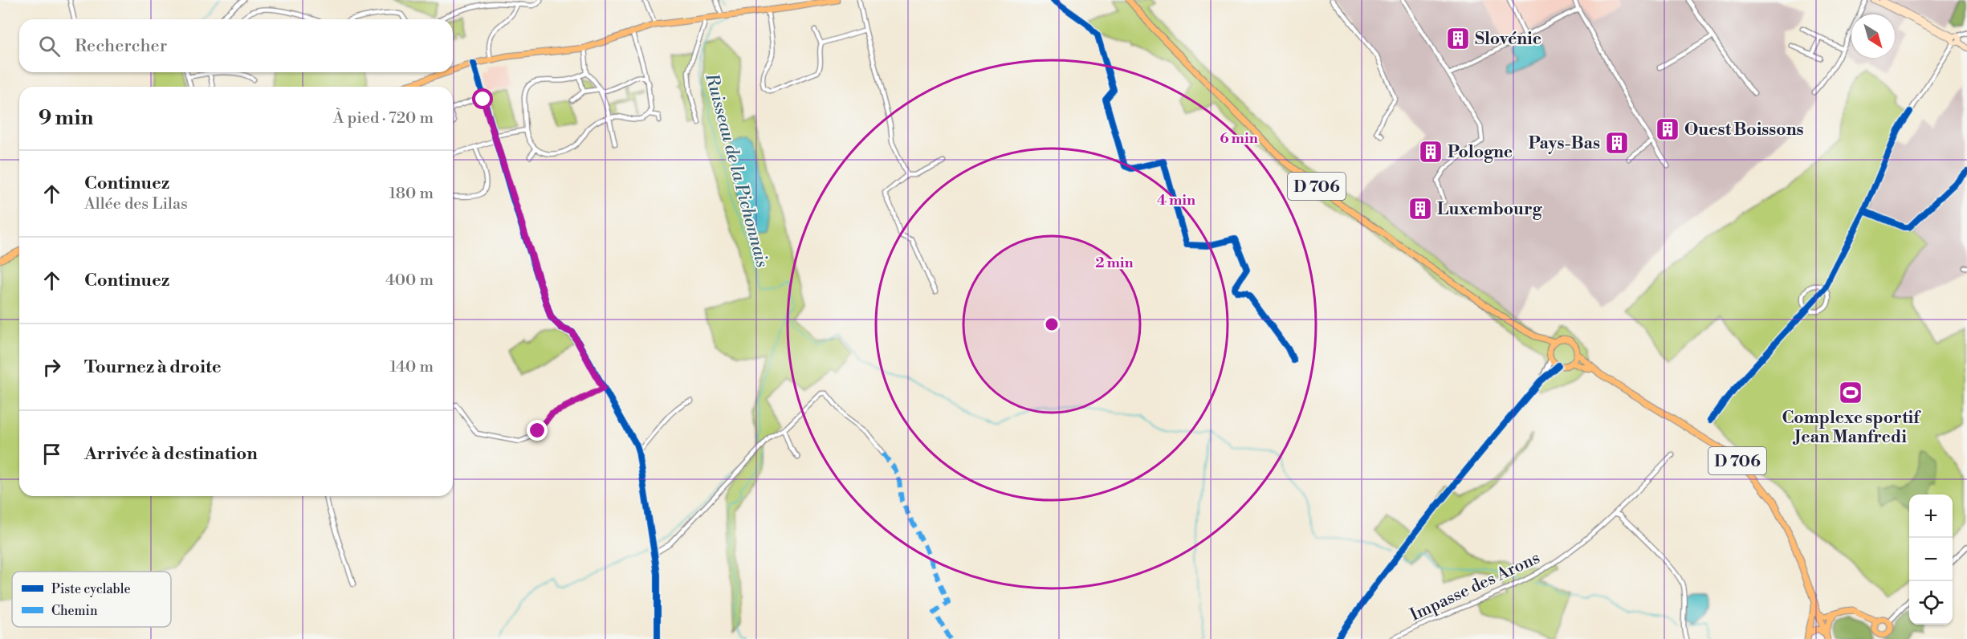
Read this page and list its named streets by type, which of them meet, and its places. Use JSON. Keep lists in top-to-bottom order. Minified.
{"streets":{"main road":["D 706"],"street":["Impasse des Arons"]},"water":["Ruisseau de la Pichonnais"],"places":{"building":["Slovénie","Ouest Boissons","Pays-Bas","Pologne","Luxembourg"],"sports":["Complexe sportif Jean Manfredi"]},"legend":["Piste cyclable","Chemin"],"north":"bottom right","page":{"search":"Rechercher","heading":["9 min","À pied · 720 m"],"list":[["Continuez","Allée des Lilas","180 m"],["Continuez","400 m"],["Tournez à droite","140 m"],"Arrivée à destination"],"map_buttons":["+","−"]},"rings":["6 min","4 min","2 min"]}
